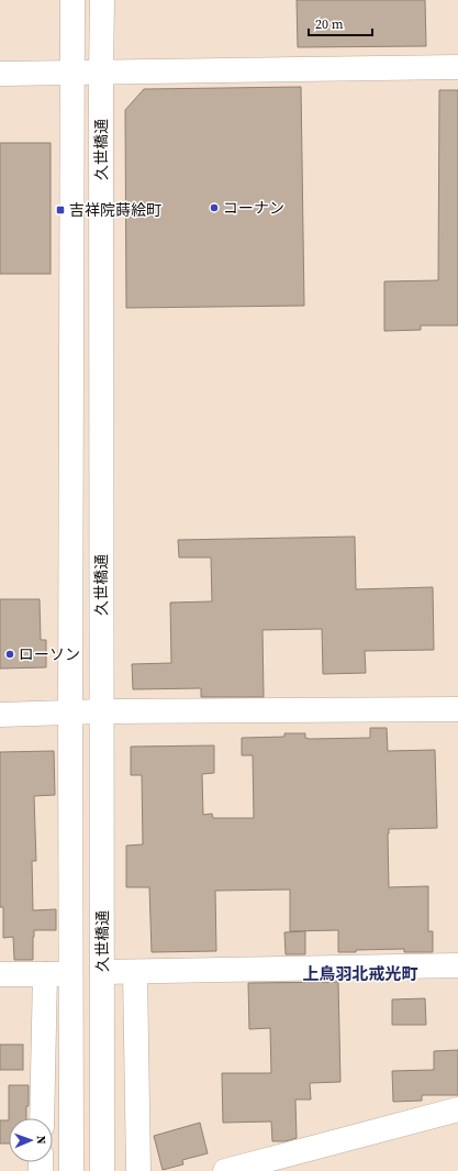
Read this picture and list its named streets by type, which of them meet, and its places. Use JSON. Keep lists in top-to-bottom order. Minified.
{"streets":{"street":["久世橋通"]},"districts":["上鳥羽北戒光町"],"places":{"other":["コーナン","ローソン"],"transit":["吉祥院蒔絵町"]},"scale_bar":"20 m","north":"right"}
